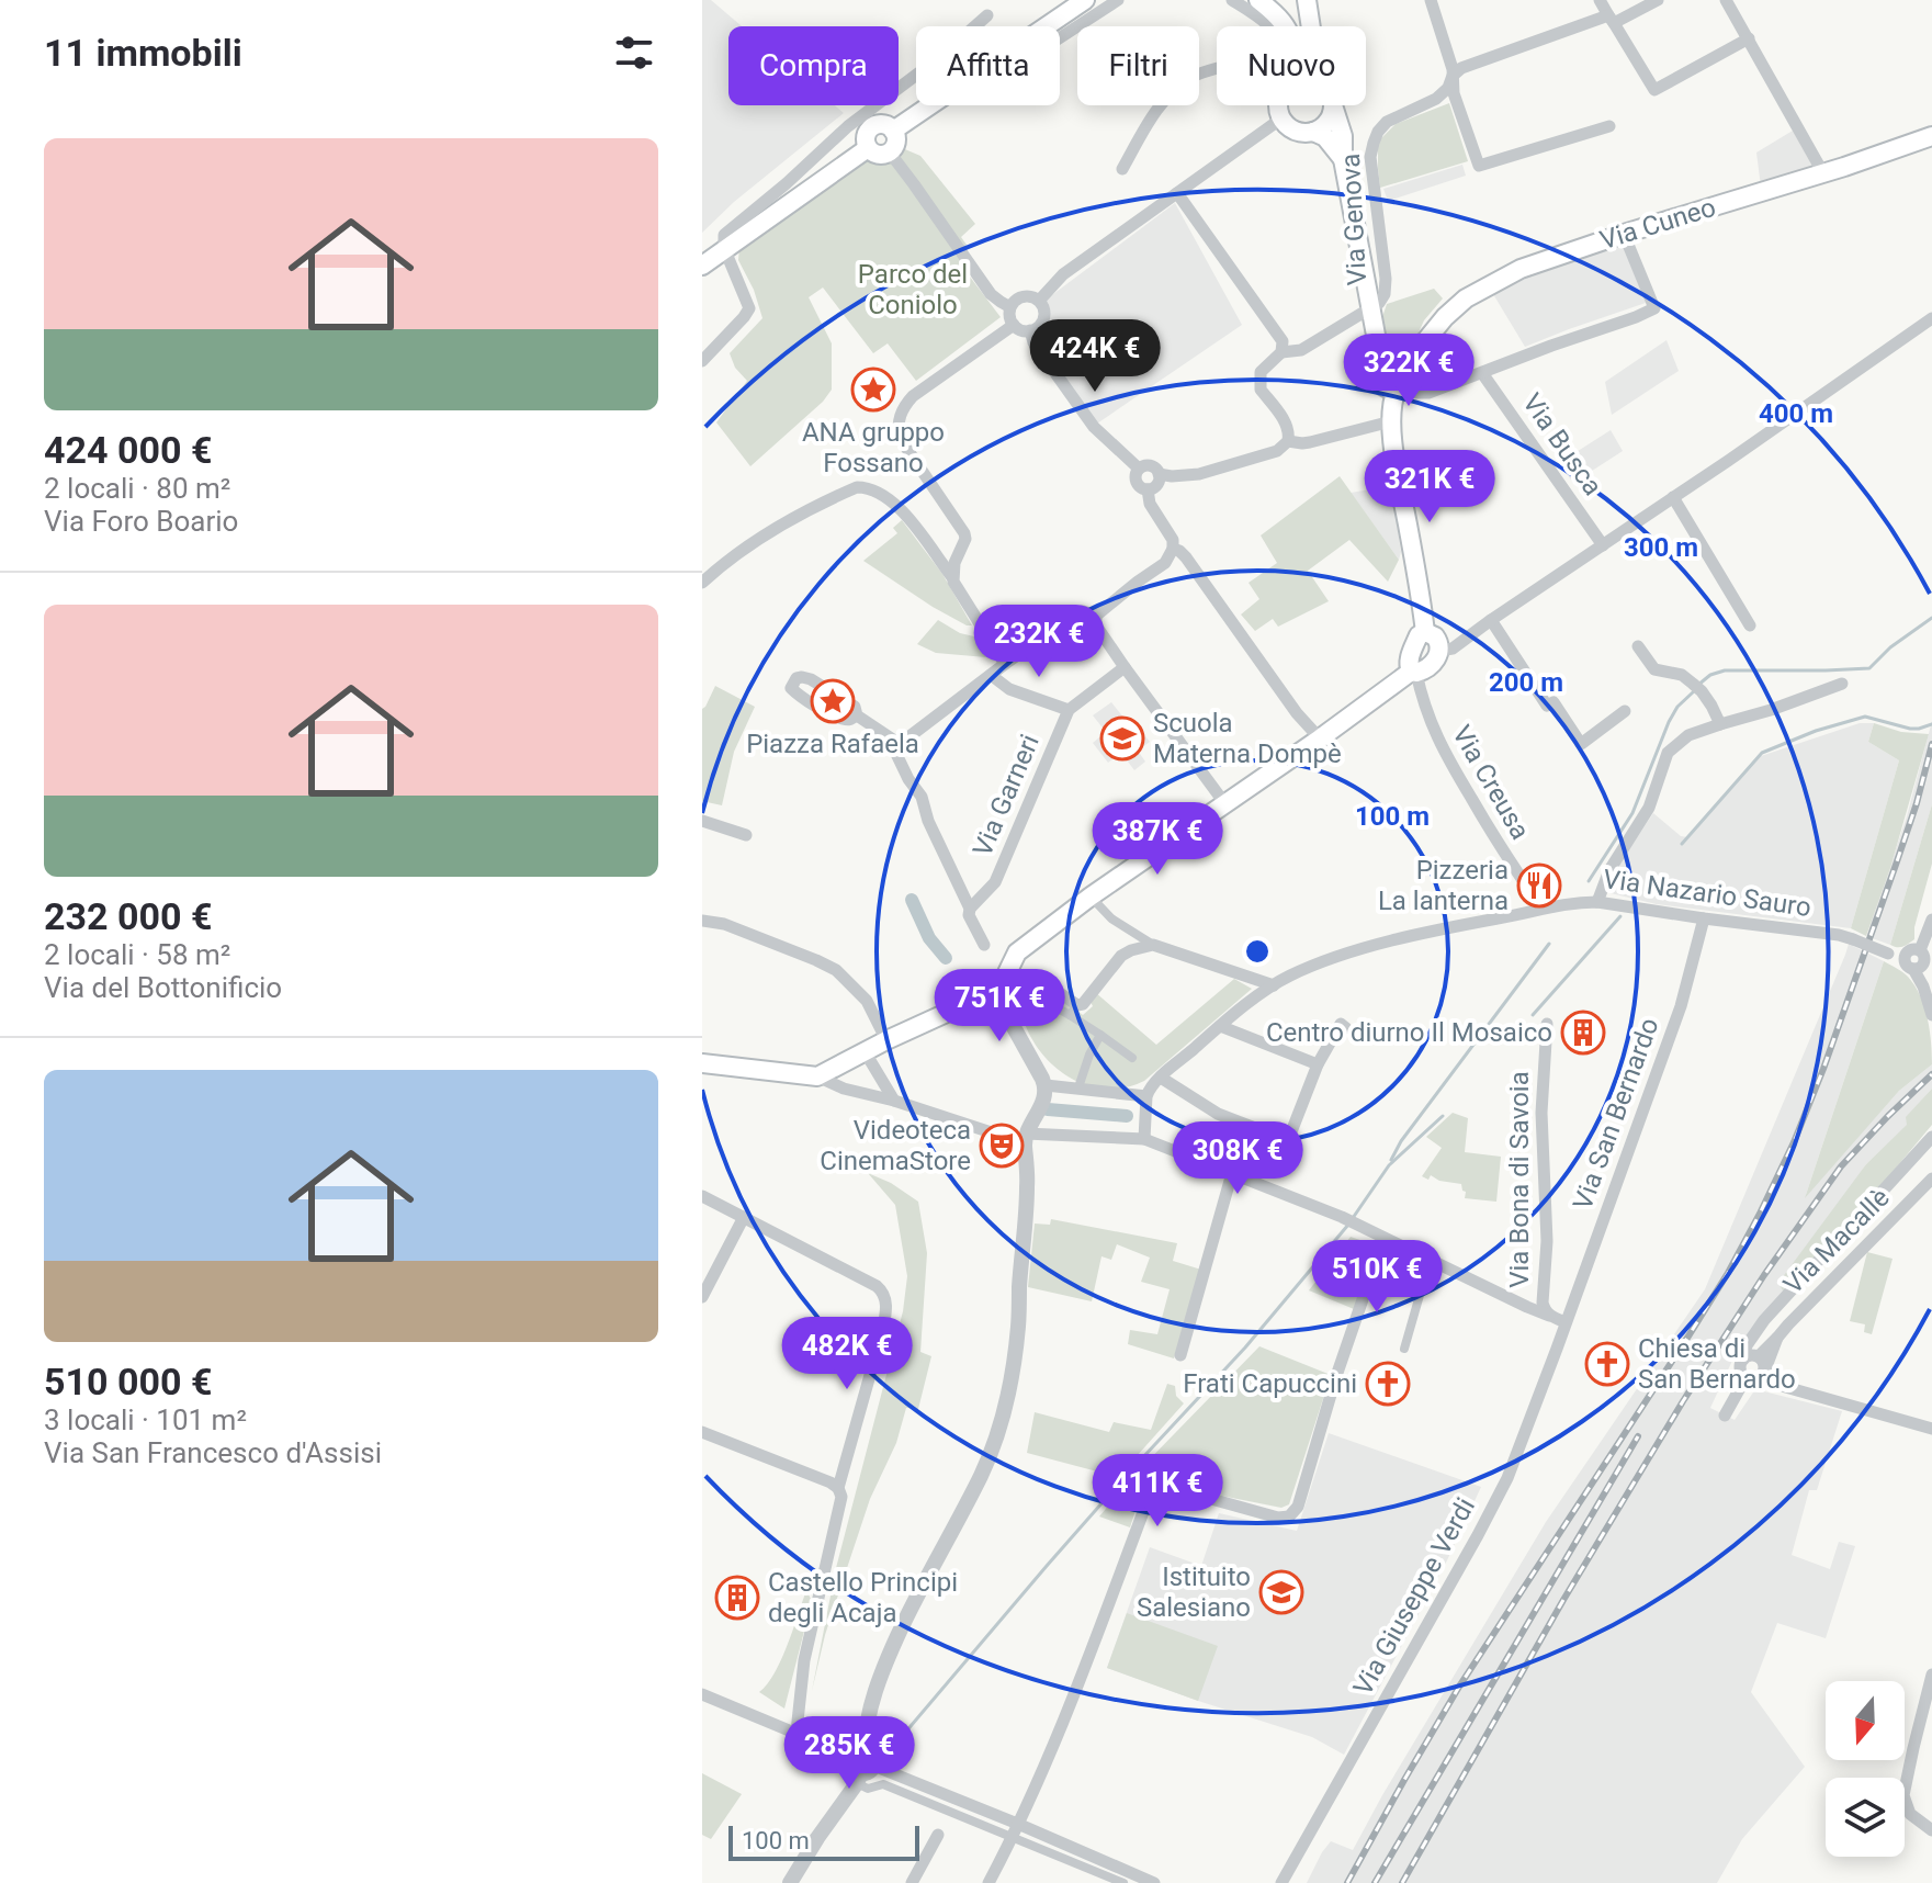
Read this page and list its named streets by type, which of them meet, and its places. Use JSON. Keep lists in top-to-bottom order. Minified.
{"streets":{"main road":["Via Cuneo"],"street":["Via Genova","Via Busca","Via Creusa","Via Garneri","Via Nazario Sauro","Via San Bernardo","Via Bona di Savoia","Via Macallè","Via Giuseppe Verdi"]},"crossings":[["Via Cuneo","Via Busca"],["Via Creusa","Via Nazario Sauro"],["Via Nazario Sauro","Via San Bernardo"],["Via San Bernardo","Via Bona di Savoia"],["Via San Bernardo","Via Giuseppe Verdi"],["Via Bona di Savoia","Via Giuseppe Verdi"]],"parks":["Parco del Coniolo"],"places":{"place":["ANA gruppo Fossano","Piazza Rafaela"],"school or university":["Scuola Materna Dompè","Istituito Salesiano"],"restaurant":["Pizzeria La lanterna"],"building":["Centro diurno Il Mosaico","Castello Principi degli Acaja"],"theatre":["Videoteca CinemaStore"],"church":["Chiesa di San Bernardo","Frati Capuccini"]},"scale_bar":"100 m","north":"bottom","page":{"heading":"11 immobili","chip":["Compra","Affitta","Filtri","Nuovo"],"list":[{"name":"424 000 €","note":"2 locali · 80 m² · Via Foro Boario"},{"name":"232 000 €","note":"2 locali · 58 m² · Via del Bottonificio"},{"name":"510 000 €","note":"3 locali · 101 m² · Via San Francesco d'Assisi"}],"price":["424K €","322K €","321K €","232K €","387K €","751K €","308K €","510K €","482K €","411K €","285K €"],"scale":"100 m"},"rings":["400 m","300 m","200 m","100 m"]}
